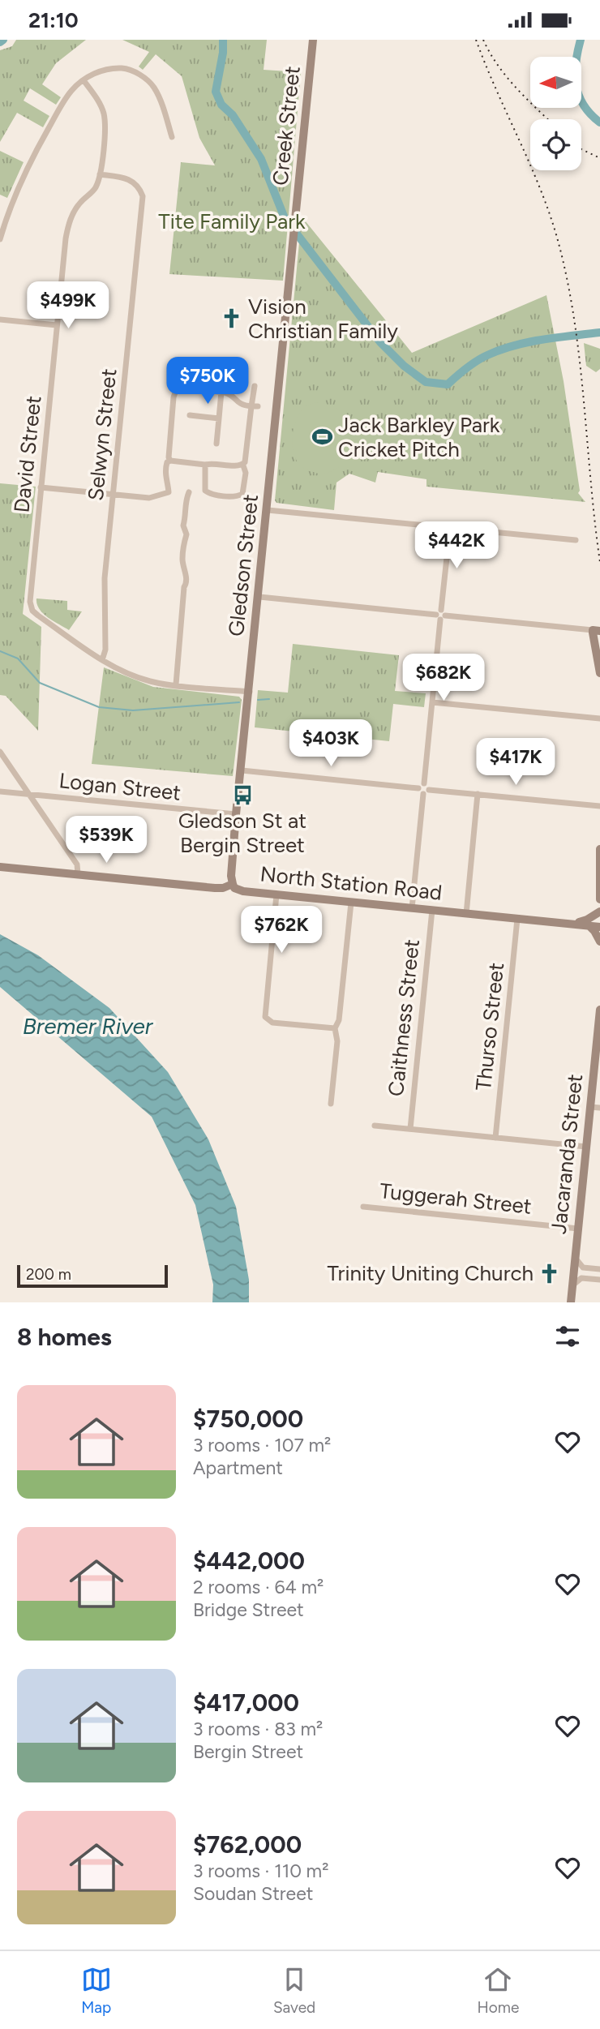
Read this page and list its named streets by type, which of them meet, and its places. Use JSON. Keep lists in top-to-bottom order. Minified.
{"streets":{"street":["Creek Street","Selwyn Street","David Street","Gledson Street","Logan Street","North Station Road","Caithness Street","Thurso Street","Jacaranda Street","Tuggerah Street"]},"crossings":[["Creek Street","Gledson Street"],["Selwyn Street","David Street"],["David Street","Gledson Street"],["Gledson Street","Logan Street"],["Gledson Street","North Station Road"],["North Station Road","Caithness Street"],["North Station Road","Thurso Street"],["Jacaranda Street","Tuggerah Street"]],"water":["Bremer River"],"parks":["Tite Family Park"],"places":{"church":["Vision Christian Family","Trinity Uniting Church"],"sports":["Jack Barkley Park Cricket Pitch"],"bus stop":["Gledson St at Bergin Street"]},"scale_bar":"200 m","north":"left","page":{"status":"21:10","price":["$499K","$750K","$442K","$682K","$403K","$417K","$539K","$762K"],"scale":"200 m","heading":"8 homes","list":[{"name":"$750,000","note":"3 rooms · 107 m² · Apartment"},{"name":"$442,000","note":"2 rooms · 64 m² · Bridge Street"},{"name":"$417,000","note":"3 rooms · 83 m² · Bergin Street"},{"name":"$762,000","note":"3 rooms · 110 m² · Soudan Street"}],"tabs":["Map","Saved","Home"]}}
